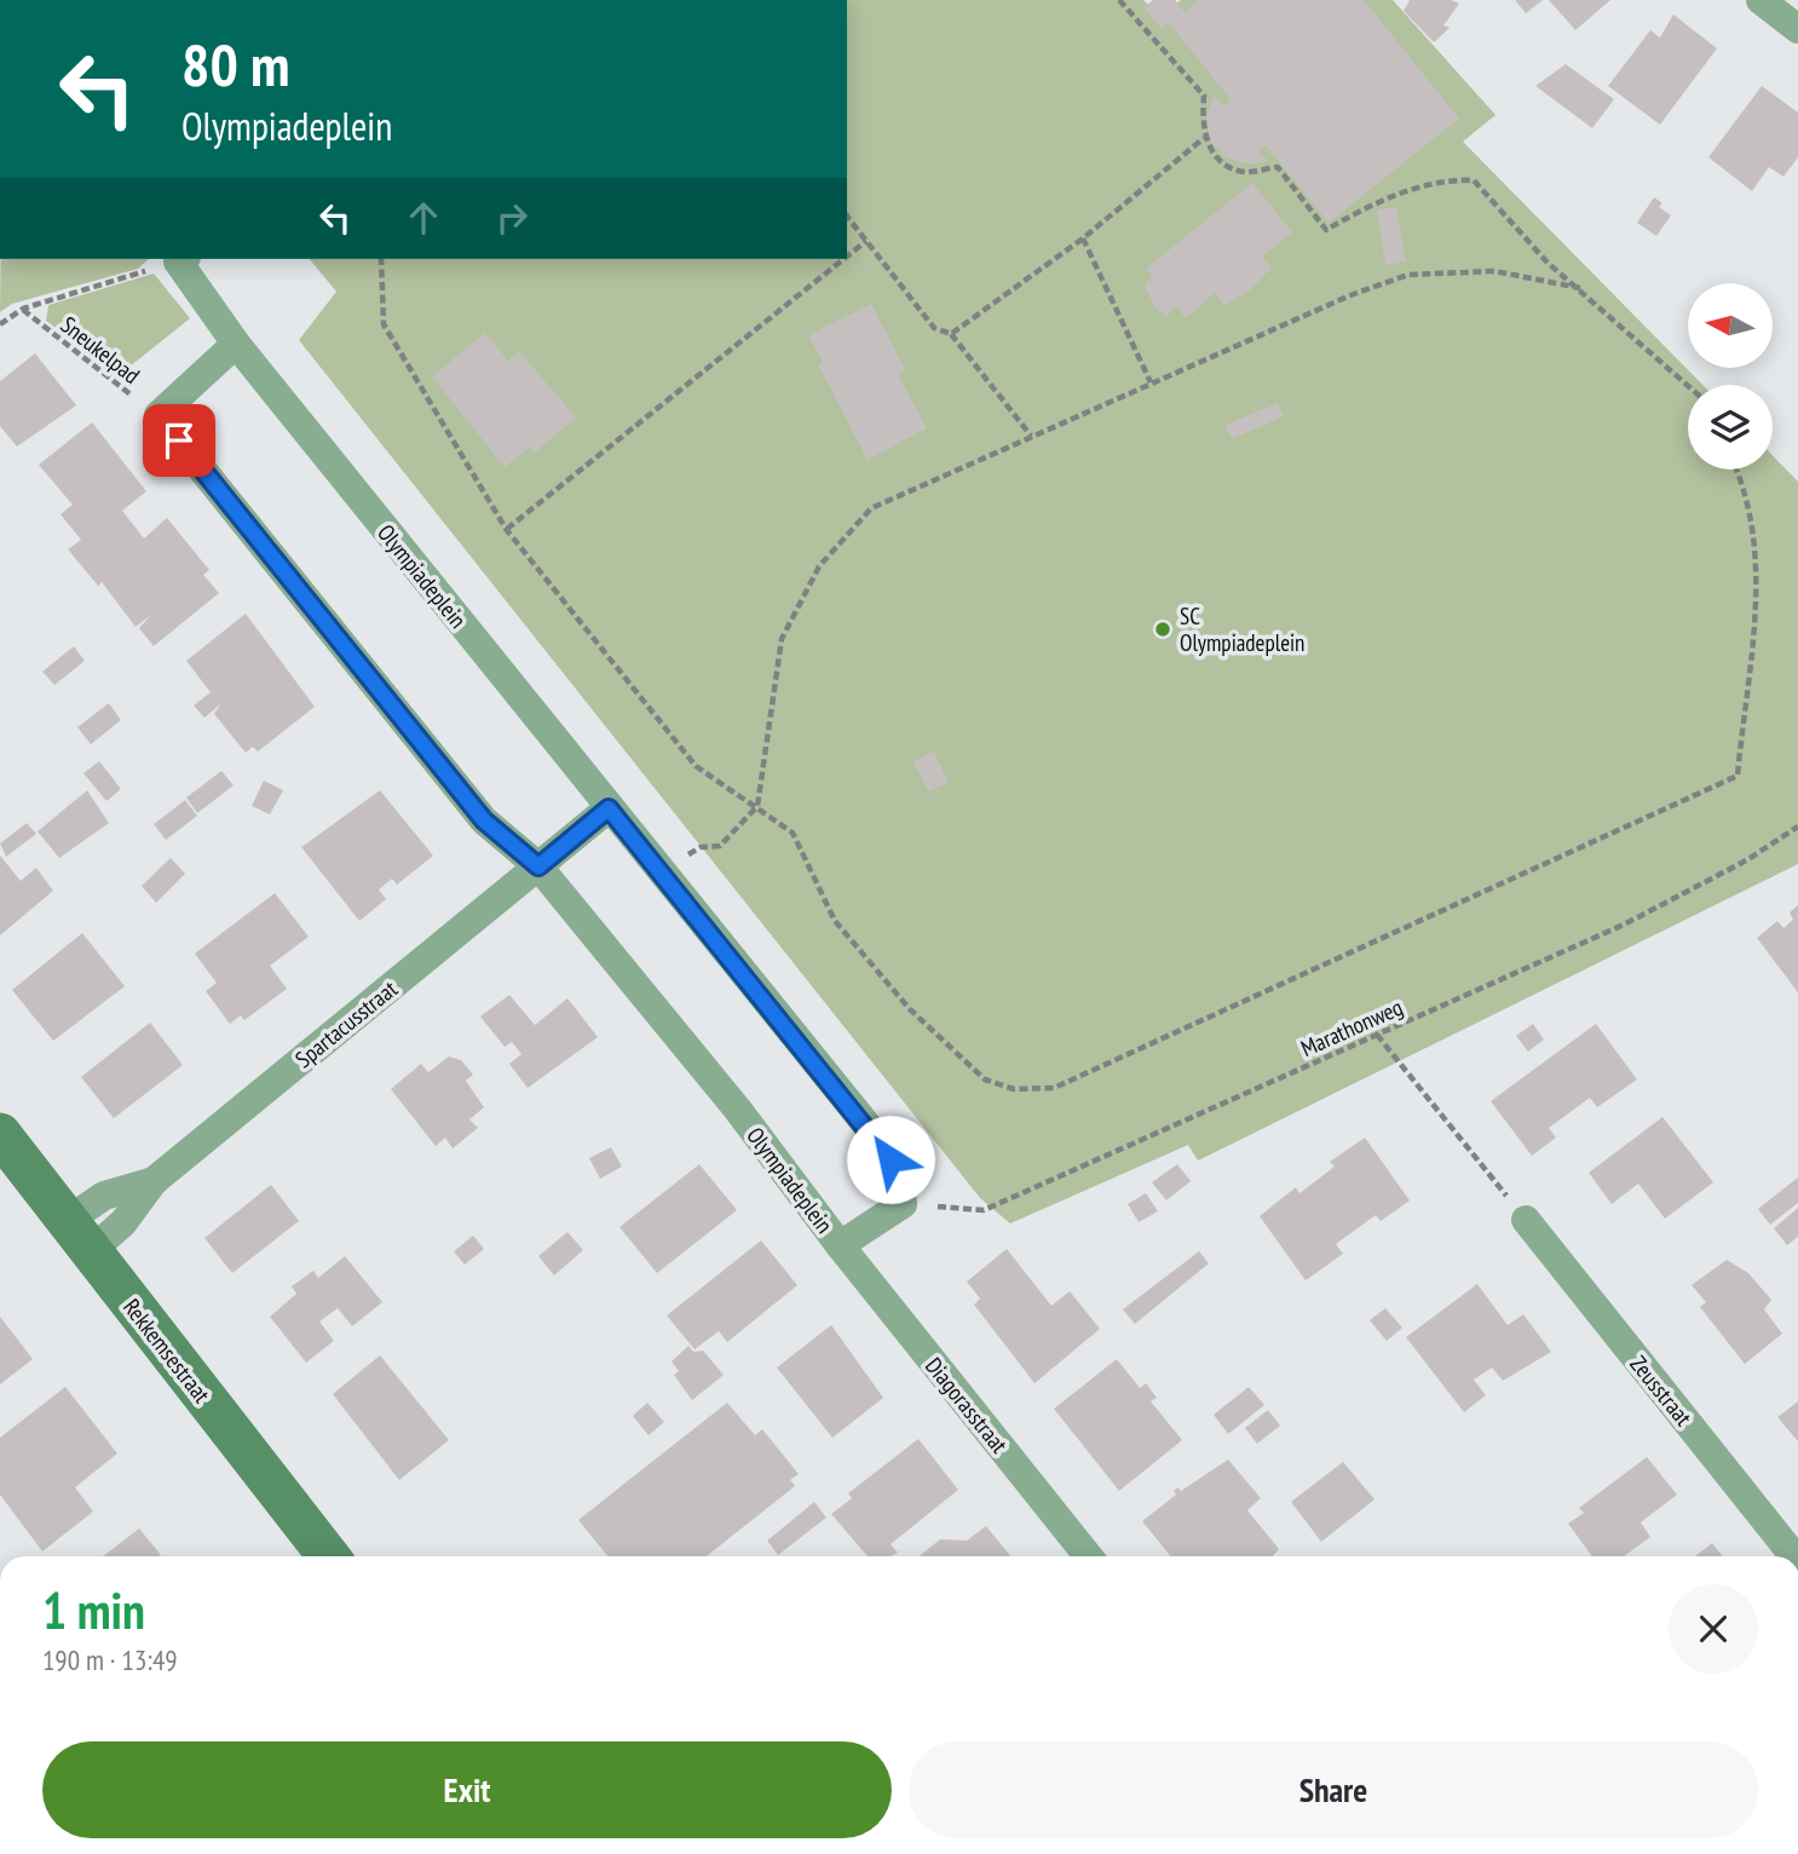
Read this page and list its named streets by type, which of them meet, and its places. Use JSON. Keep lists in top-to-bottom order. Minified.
{"streets":{"street":["Olympiadeplein","Spartacusstraat","Rekkemsestraat","Zeusstraat","Diagorasstraat"],"path":["Sneukelpad","Marathonweg"]},"crossings":[["Sneukelpad","Olympiadeplein"],["Olympiadeplein","Spartacusstraat"],["Olympiadeplein","Marathonweg"],["Olympiadeplein","Diagorasstraat"],["Spartacusstraat","Rekkemsestraat"]],"places":["SC Olympiadeplein"],"north":"left","page":{"turn":["80 m","Olympiadeplein"],"heading":["1 min","190 m · 13:49"],"buttons":["Exit","Share"]}}
